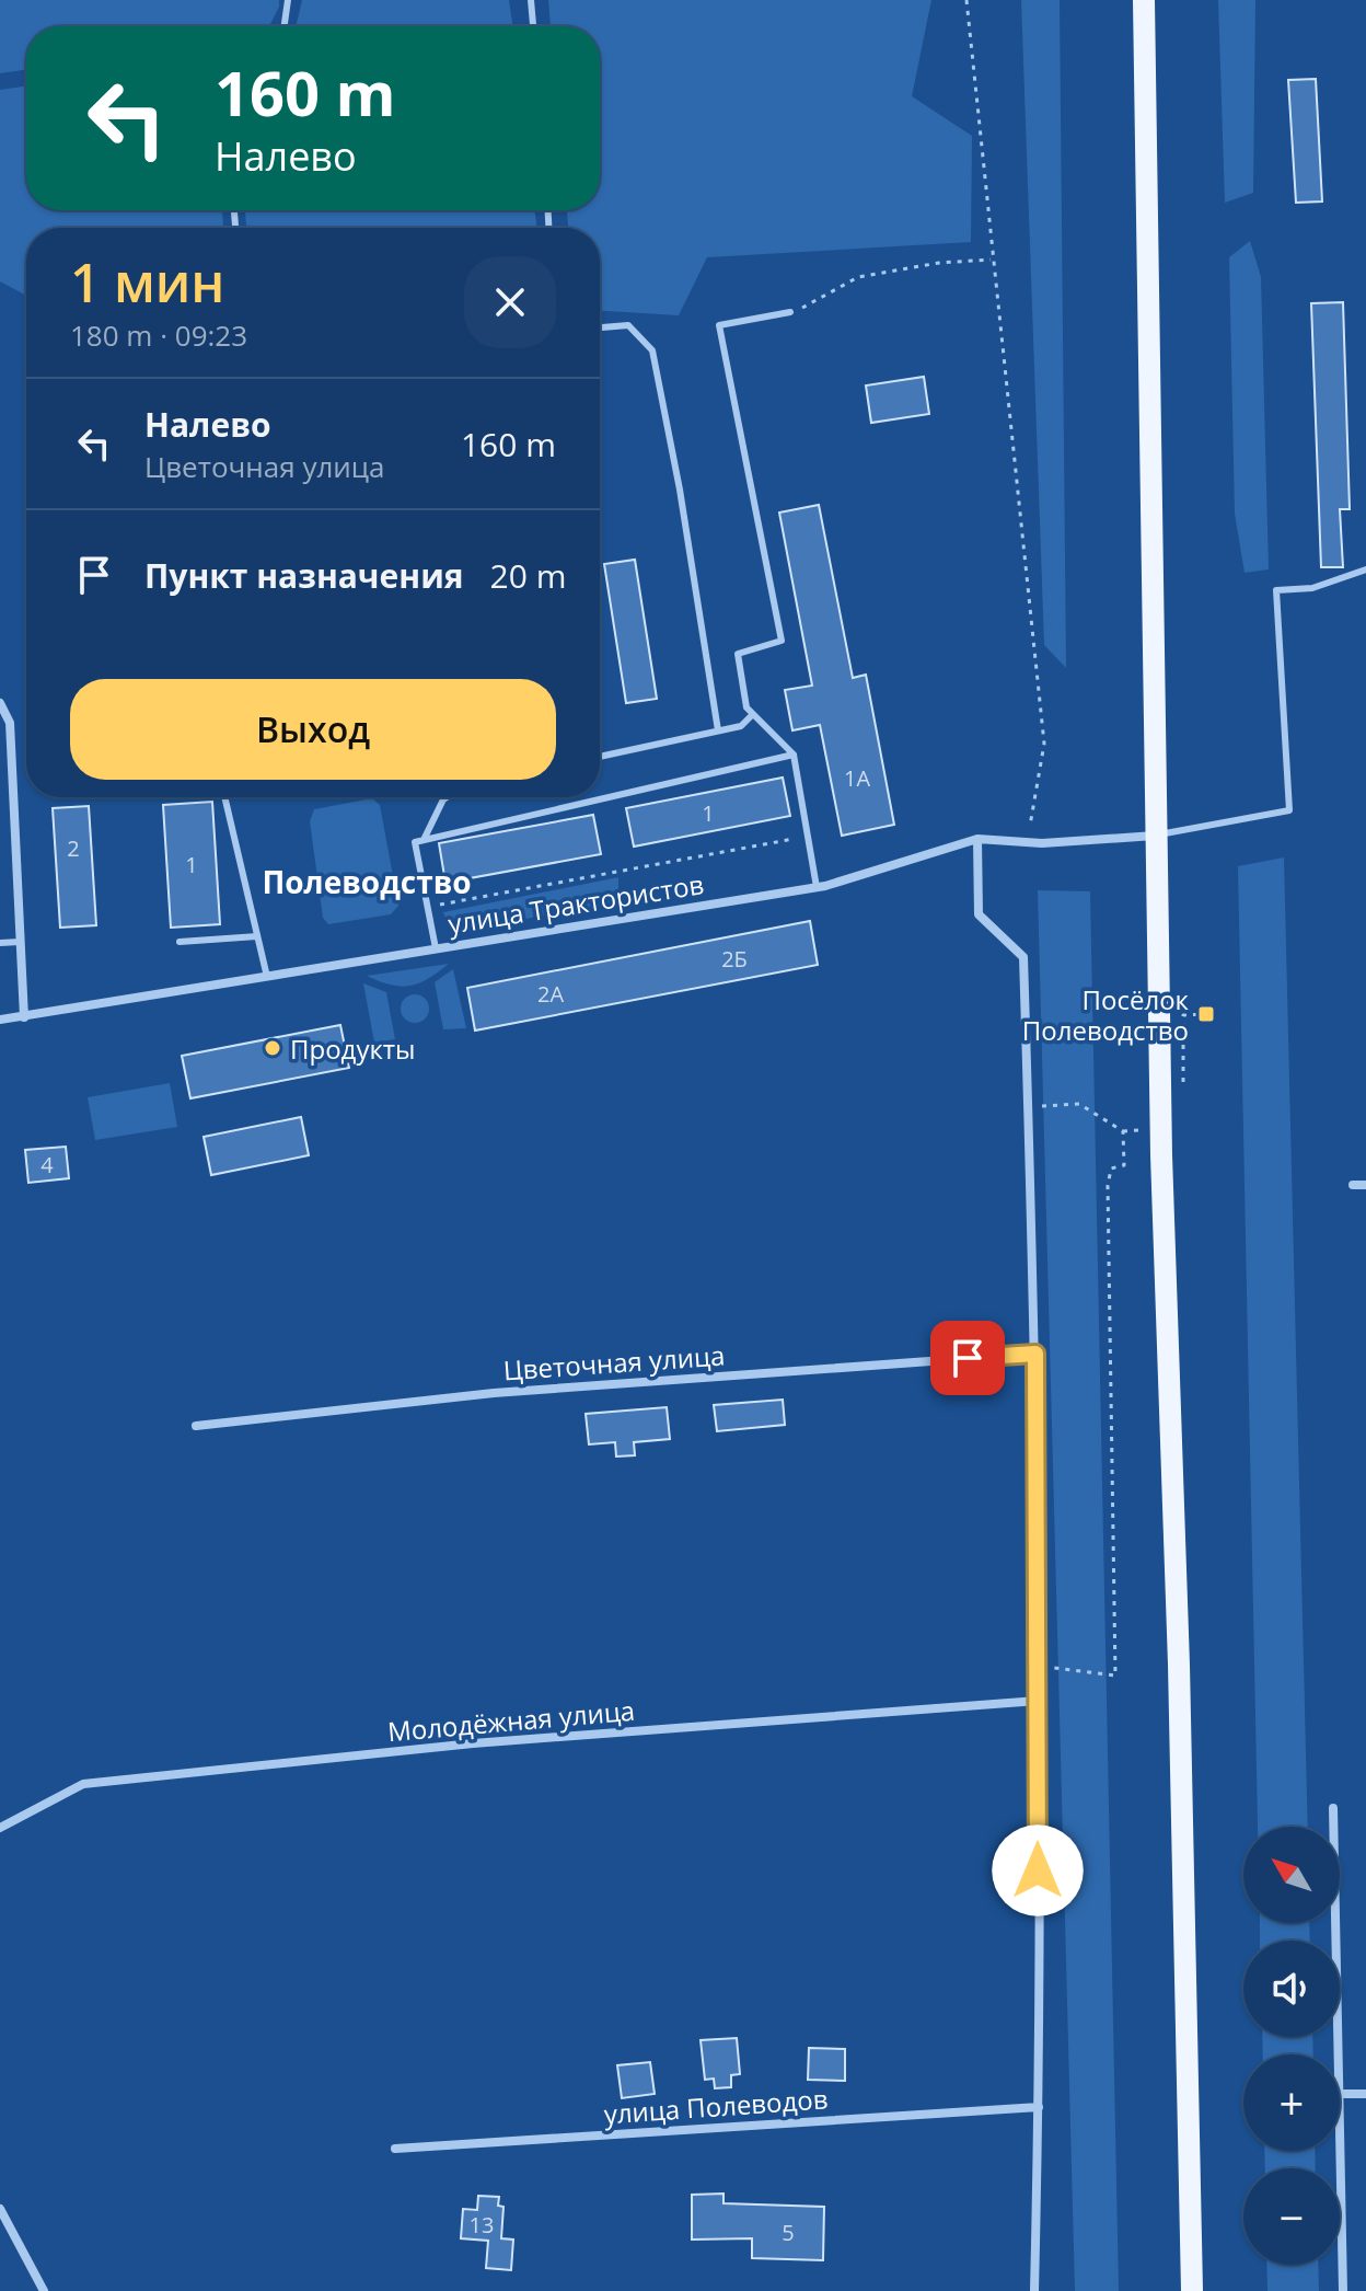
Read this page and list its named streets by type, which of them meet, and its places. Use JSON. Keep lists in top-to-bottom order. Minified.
{"streets":{"street":["улица Трактористов","Цветочная улица","Молодёжная улица","улица Полеводов"]},"districts":["Полеводство"],"places":{"transit":["Посёлок Полеводство"],"other":["Продукты"]},"house_numbers":["1А","1","2","1","2Б","2А","4","13","5"],"north":"top left","page":{"turn":["160 m","Налево"],"heading":["1 мин","180 m · 09:23"],"list":[{"name":"Налево","note":"Цветочная улица","value":"160 m"},{"name":"Пункт назначения","value":"20 m"}],"buttons":"Выход","map_buttons":["+","−"]}}
